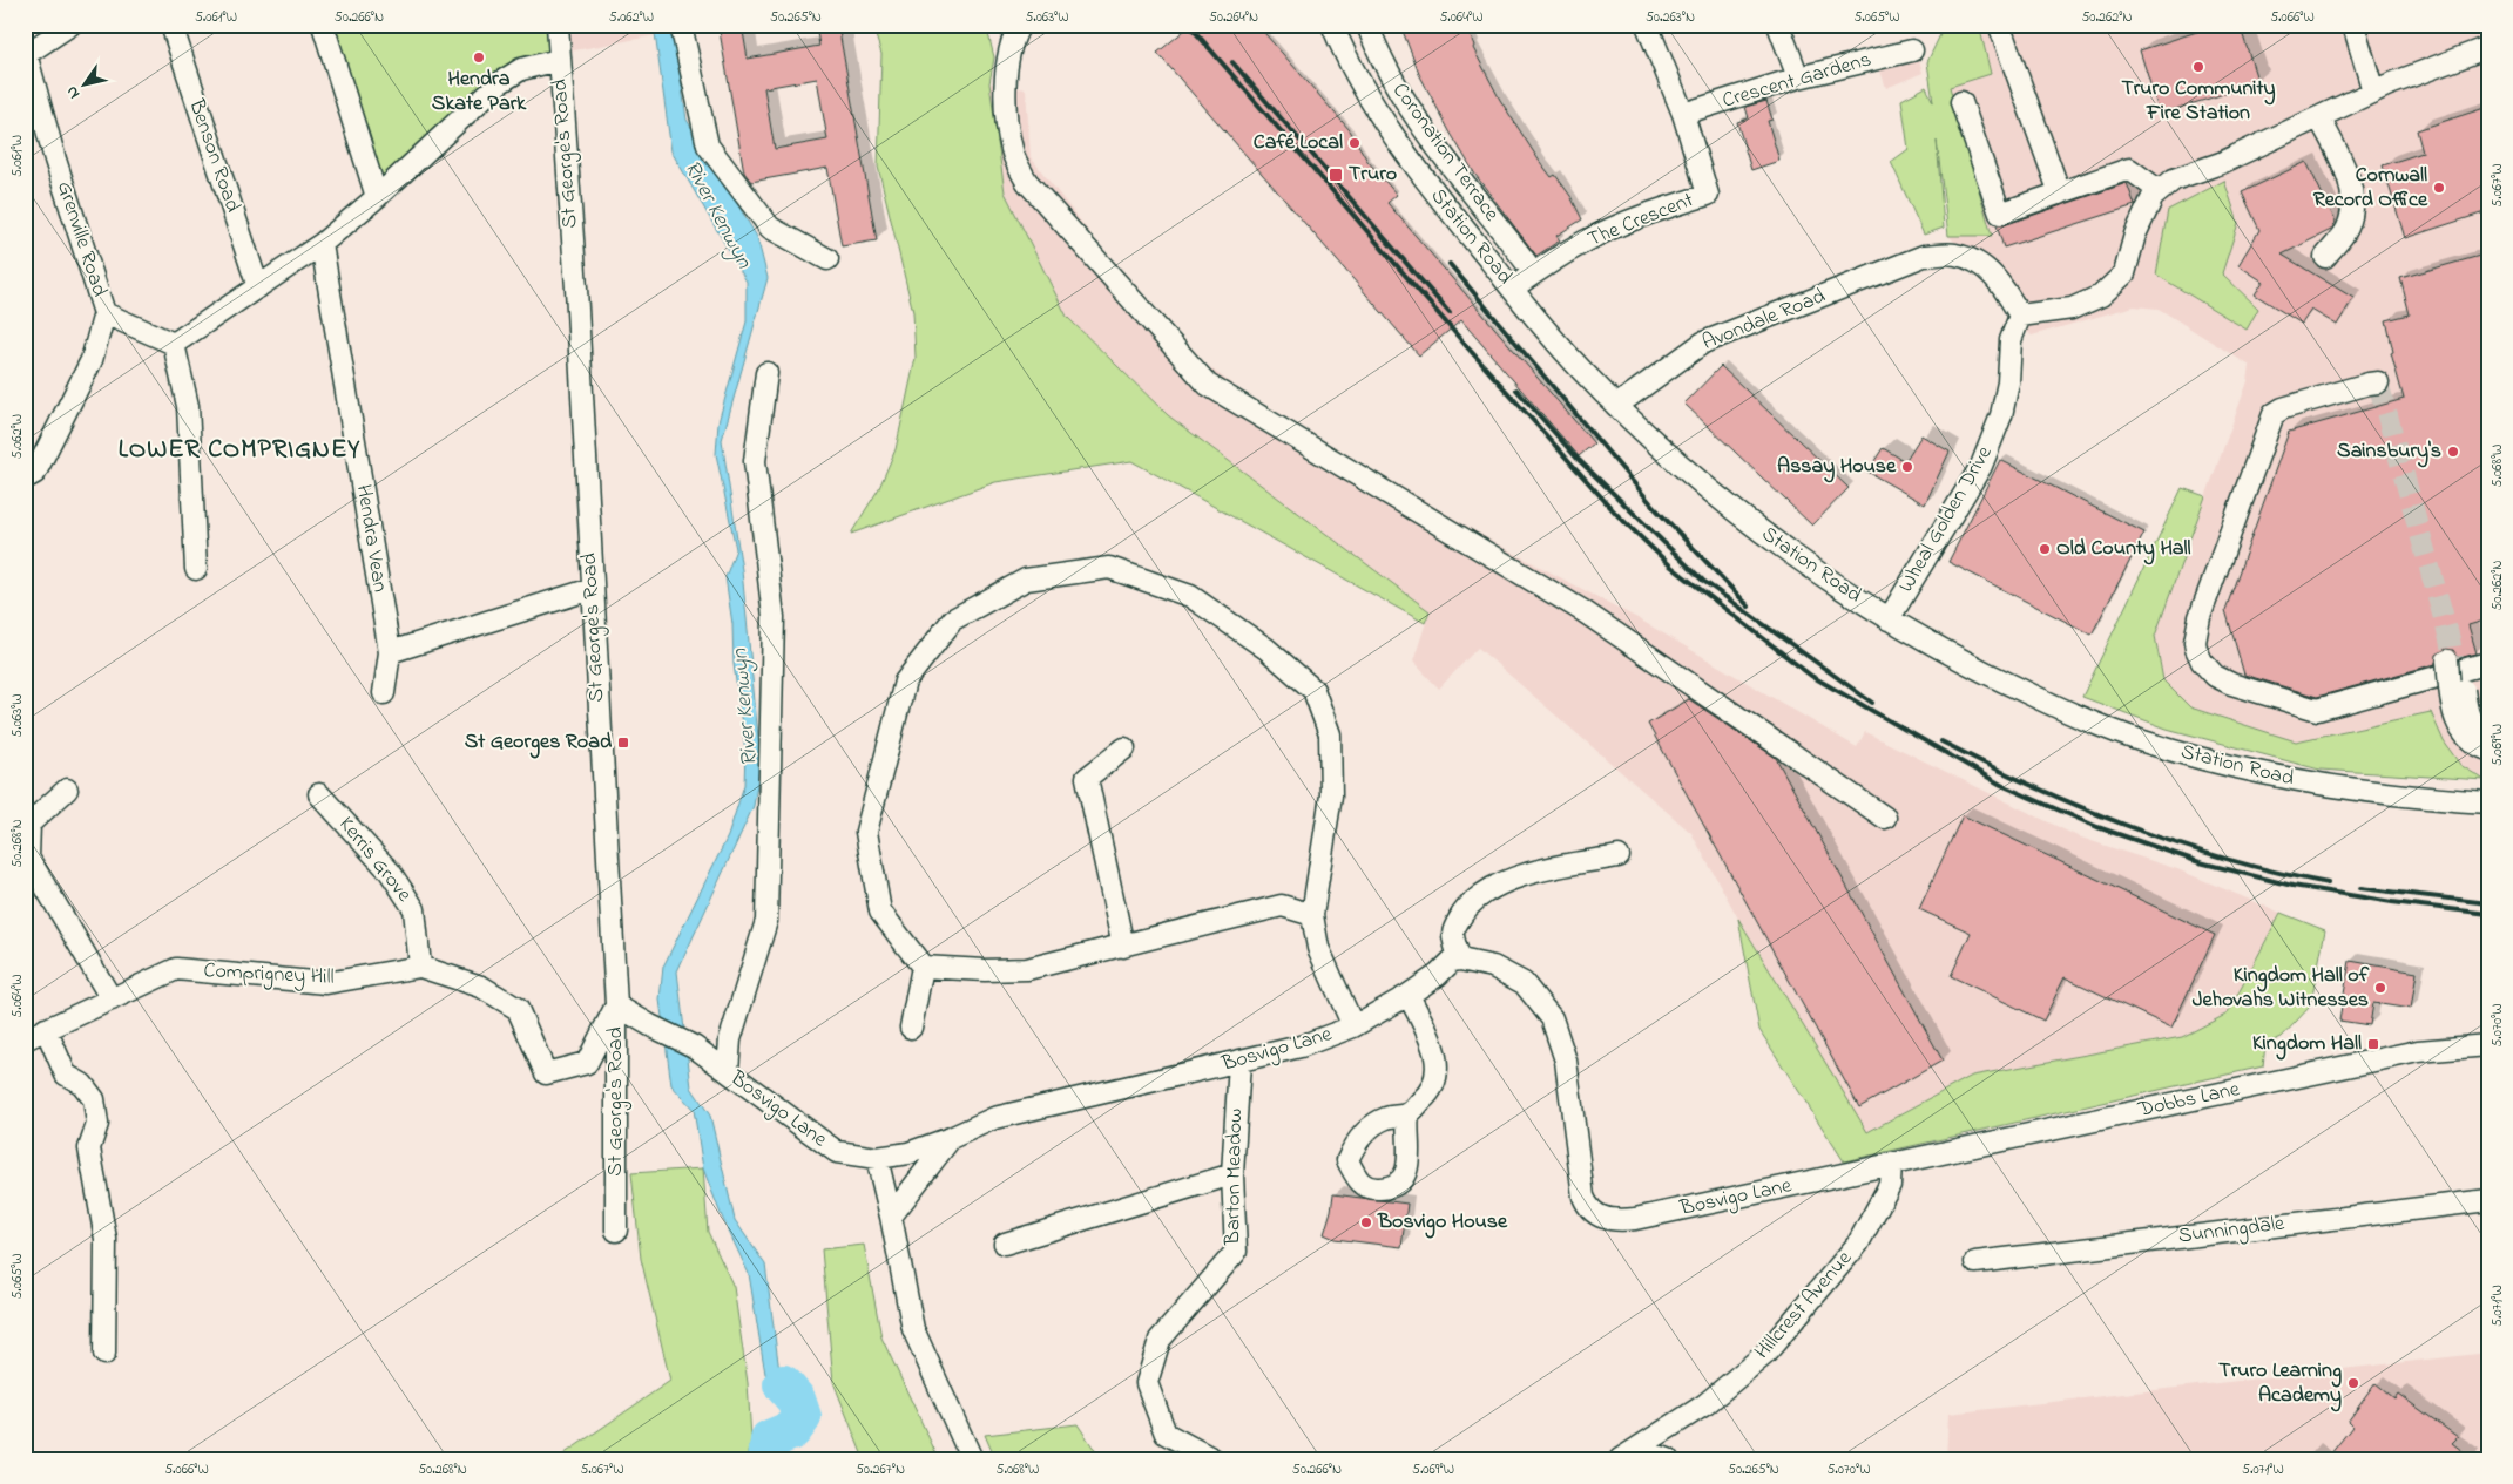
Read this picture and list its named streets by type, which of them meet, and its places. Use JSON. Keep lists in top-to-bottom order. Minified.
{"streets":{"street":["Crescent Gardens","Coronation Terrace","St George's Road","Benson Road","The Crescent","Station Road","Grenville Road","Avondale Road","Wheal Golden Drive","Hendra Vean","Kerris Grove","Comprigney Hill","Bosvigo Lane","Dobbs Lane","Barton Meadow","Sunningdale","Hillcrest Avenue"]},"crossings":[["Crescent Gardens","The Crescent"],["Coronation Terrace","The Crescent"],["St George's Road","Comprigney Hill"],["St George's Road","Bosvigo Lane"],["The Crescent","Station Road"],["Station Road","Avondale Road"],["Station Road","Wheal Golden Drive"],["Avondale Road","Wheal Golden Drive"],["Kerris Grove","Comprigney Hill"],["Comprigney Hill","Bosvigo Lane"],["Bosvigo Lane","Dobbs Lane"],["Bosvigo Lane","Barton Meadow"],["Bosvigo Lane","Hillcrest Avenue"],["Dobbs Lane","Hillcrest Avenue"]],"districts":["LOWER COMPRIGNEY"],"water":["River Kenwyn"],"places":{"other":["Hendra Skate Park","Truro Community Fire Station","Café Local","Cornwall Record Office","Sainsbury's","Assay House","Old County Hall","Kingdom Hall of Jehovahs Witnesses","Bosvigo House","Truro Learning Academy"],"transit":["Truro","St Georges Road","Kingdom Hall"]},"north":"bottom left","coordinates":["5.061°W","50.266°N","5.062°W","50.265°N","5.063°W","50.264°N","5.064°W","50.263°N","5.065°W","50.262°N","5.066°W","5.067°W","5.068°W","5.069°W","50.268°N","5.070°W","5.071°W","50.267°N"]}
